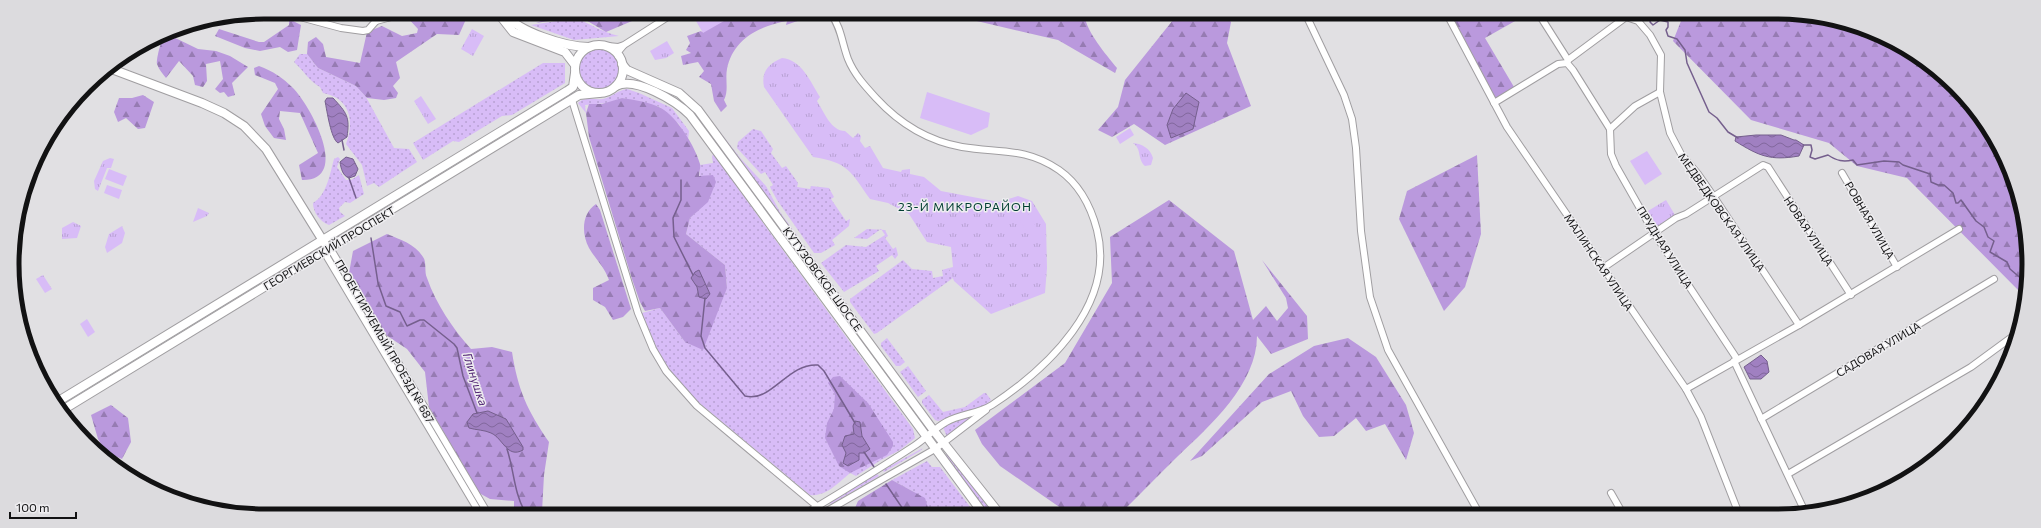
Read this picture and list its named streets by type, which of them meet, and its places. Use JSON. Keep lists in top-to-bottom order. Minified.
{"streets":{"main road":["ГЕОРГИЕВСКИЙ ПРОСПЕКТ","КУТУЗОВСКОЕ ШОССЕ"],"street":["МЕДВЕДКОВСКАЯ УЛИЦА","РОВНАЯ УЛИЦА","НОВАЯ УЛИЦА","ПРУДНАЯ УЛИЦА","МАЛИНСКАЯ УЛИЦА","ПРОЕКТИРУЕМЫЙ ПРОЕЗД № 687","САДОВАЯ УЛИЦА"]},"crossings":[["МЕДВЕДКОВСКАЯ УЛИЦА","НОВАЯ УЛИЦА"],["МЕДВЕДКОВСКАЯ УЛИЦА","МАЛИНСКАЯ УЛИЦА"],["ПРУДНАЯ УЛИЦА","САДОВАЯ УЛИЦА"],["ГЕОРГИЕВСКИЙ ПРОСПЕКТ","КУТУЗОВСКОЕ ШОССЕ"],["ГЕОРГИЕВСКИЙ ПРОСПЕКТ","ПРОЕКТИРУЕМЫЙ ПРОЕЗД № 687"]],"districts":["23-Й МИКРОРАЙОН"],"water":["Глинушка"],"scale_bar":"100 m"}
